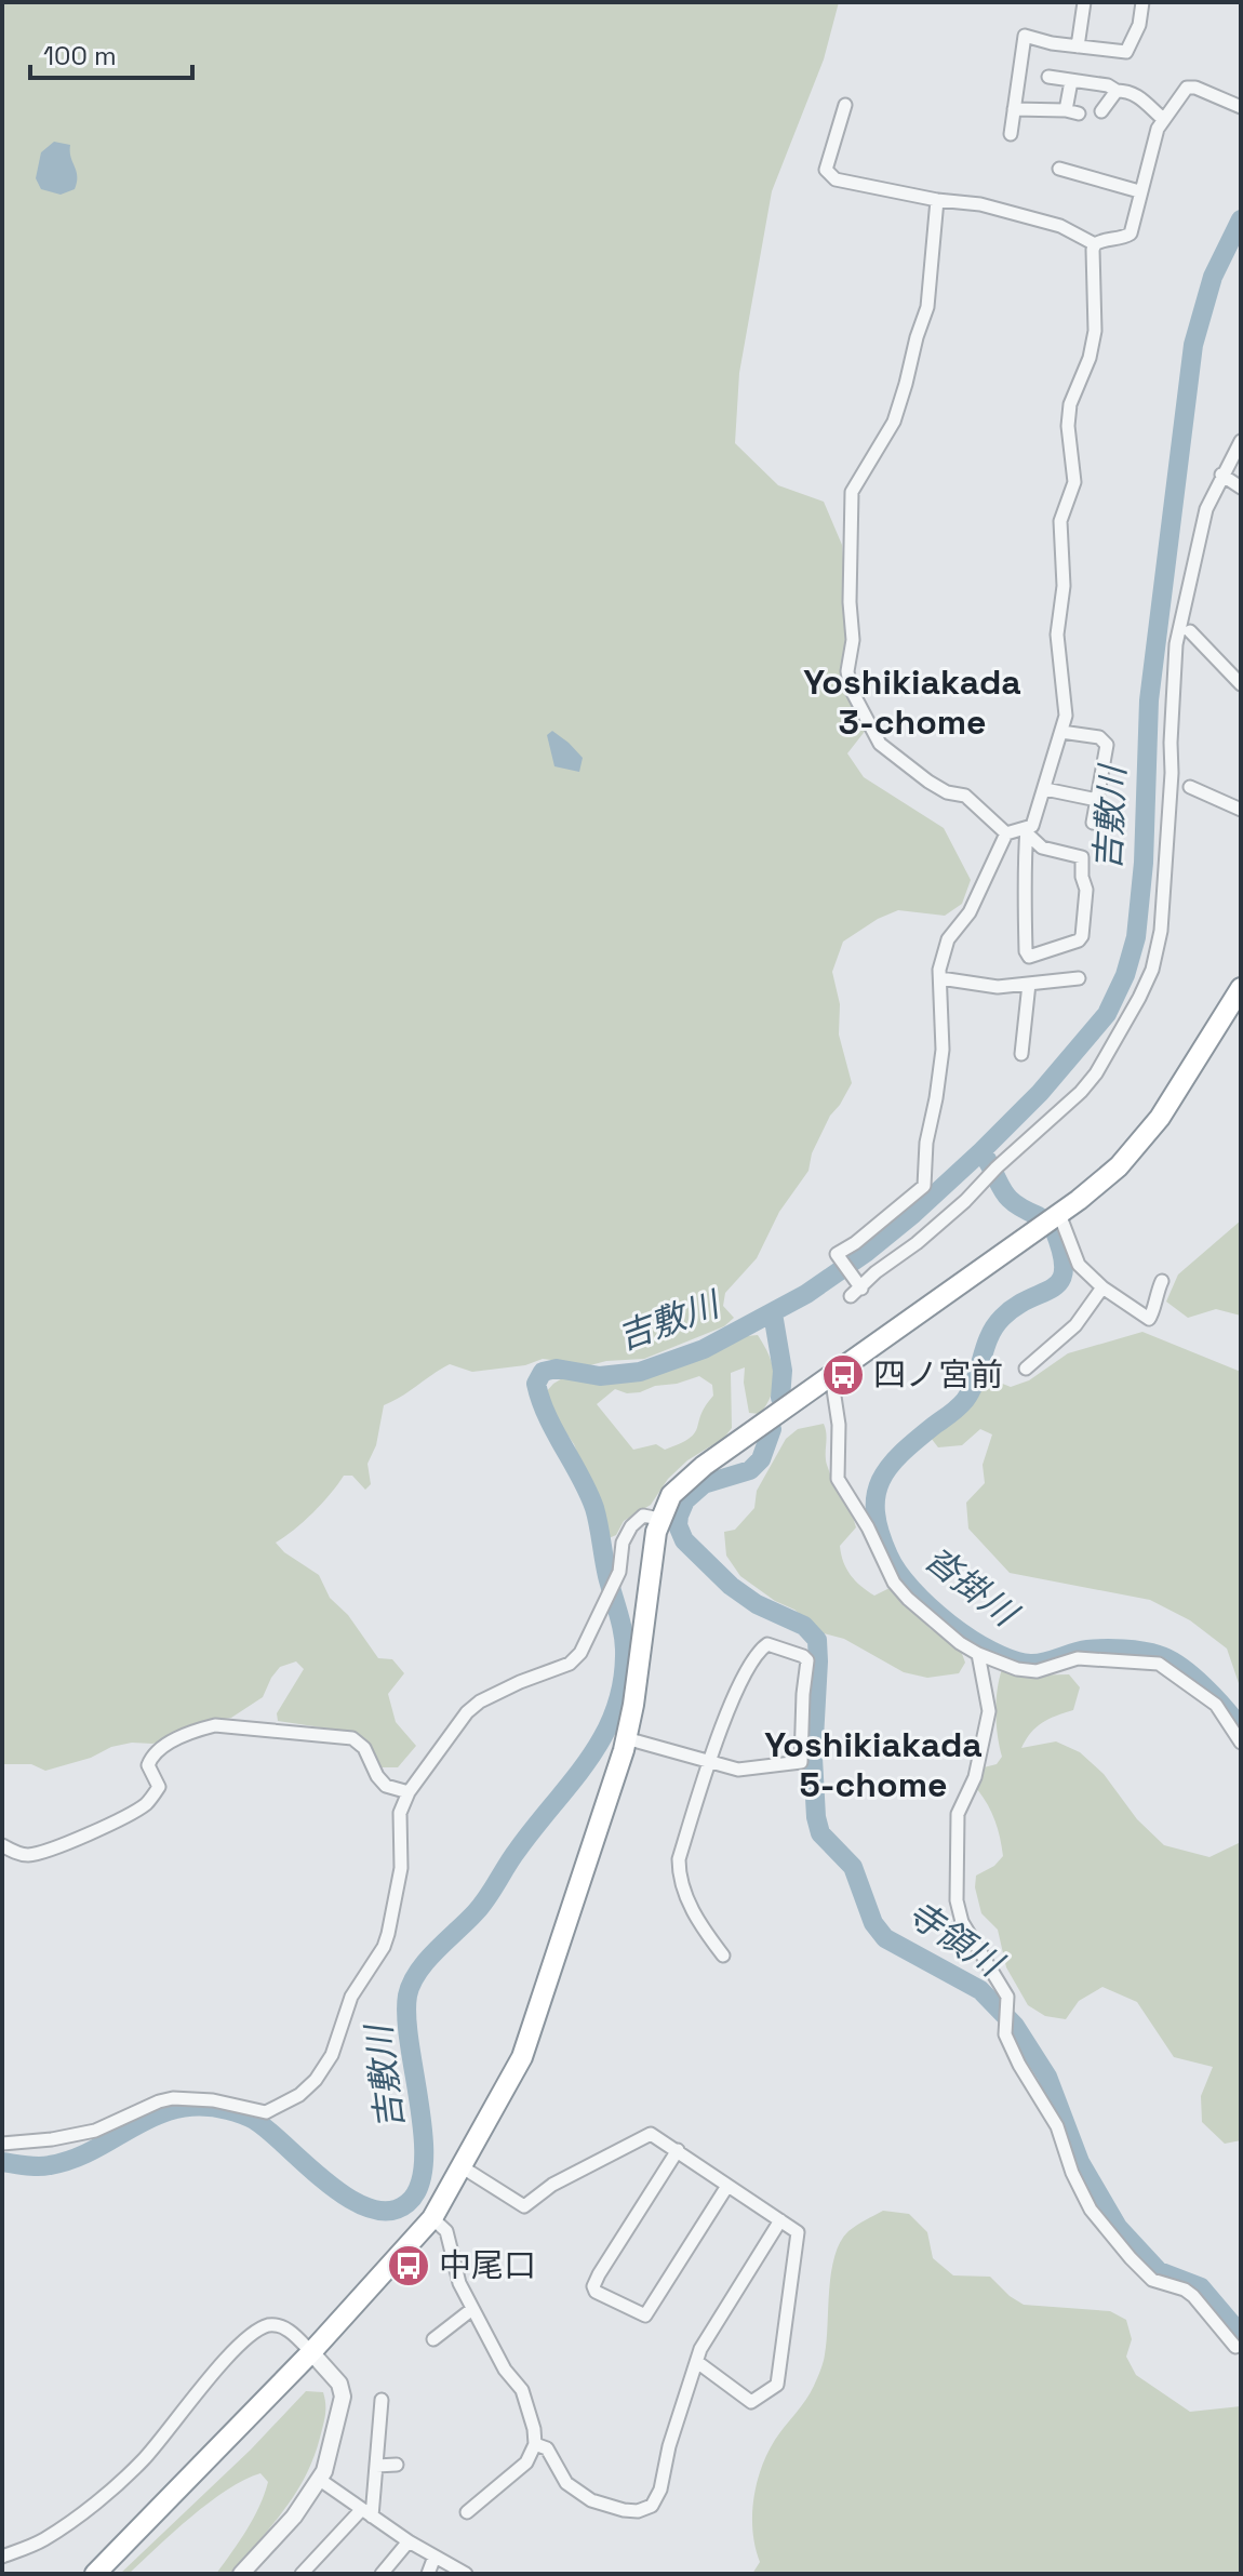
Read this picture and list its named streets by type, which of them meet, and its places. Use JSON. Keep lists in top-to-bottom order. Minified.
{"districts":["Yoshikiakada 3-chome","Yoshikiakada 5-chome"],"water":["吉敷川","沓掛川","寺領川"],"places":{"bus stop":["四ノ宮前","中尾口"]},"scale_bar":"100 m"}
